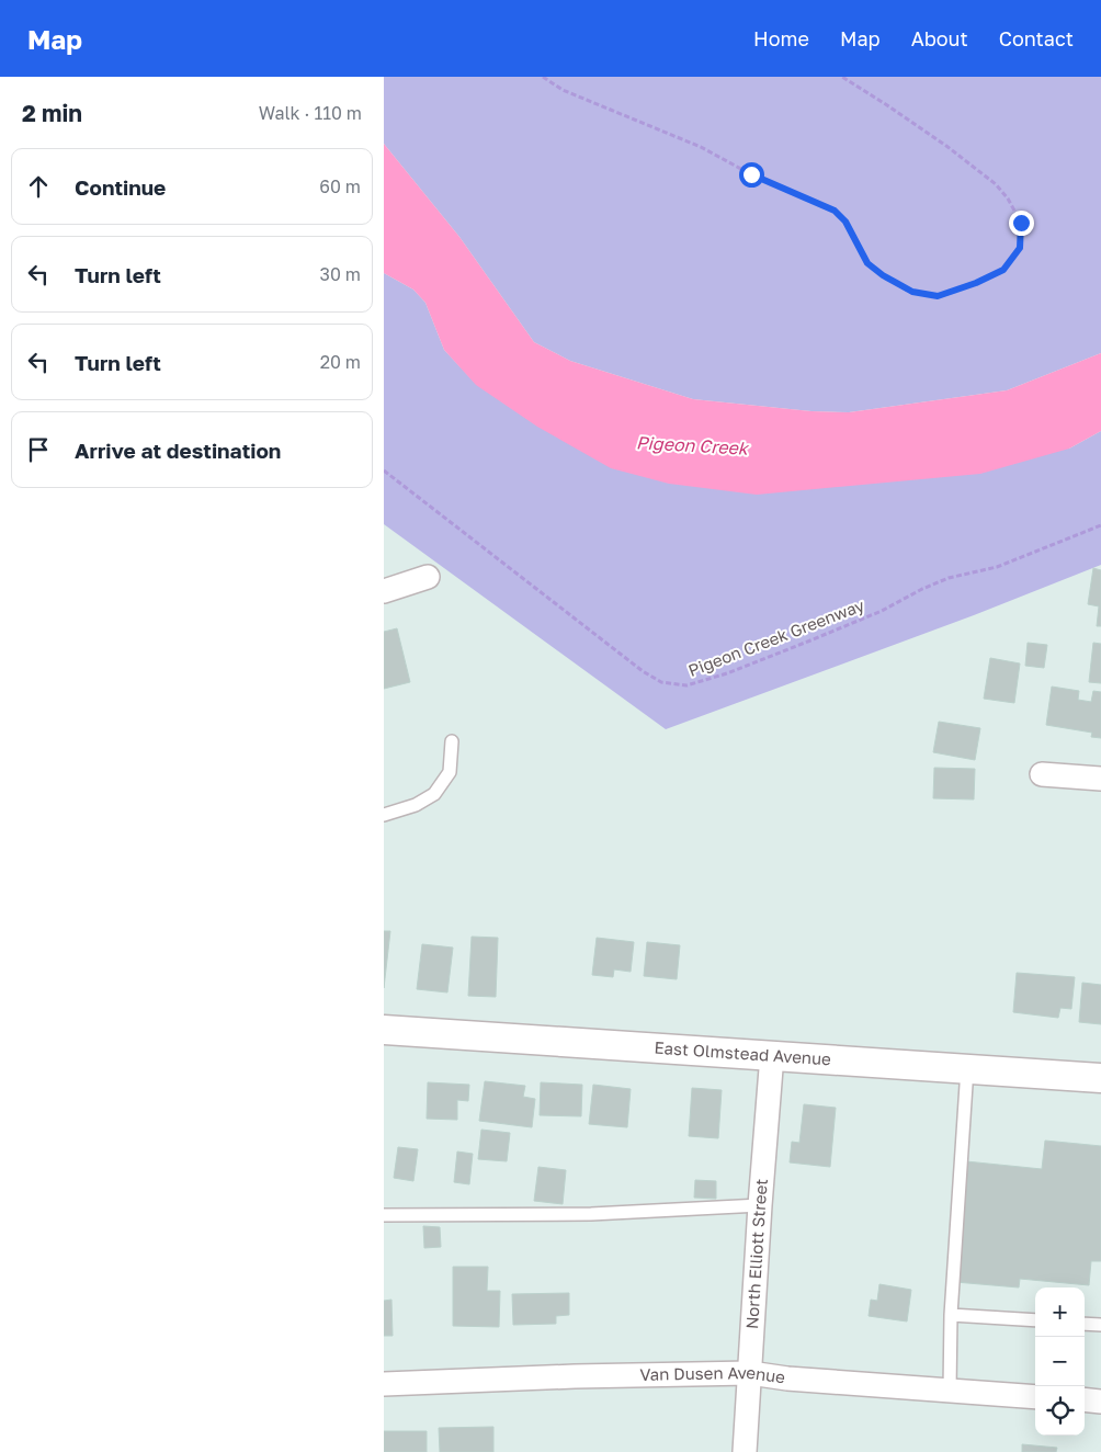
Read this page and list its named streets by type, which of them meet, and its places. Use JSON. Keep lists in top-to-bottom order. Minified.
{"streets":{"street":["East Olmstead Avenue","North Elliott Street","Van Dusen Avenue"],"path":["Pigeon Creek Greenway"]},"crossings":[["East Olmstead Avenue","North Elliott Street"],["North Elliott Street","Van Dusen Avenue"]],"water":["Pigeon Creek"],"page":{"header":"Map","nav":["Home","Map","About","Contact"],"heading":["2 min","Walk · 110 m"],"list":[["Continue","60 m"],["Turn left","30 m"],["Turn left","20 m"],"Arrive at destination"],"map_buttons":["+","−"]}}
